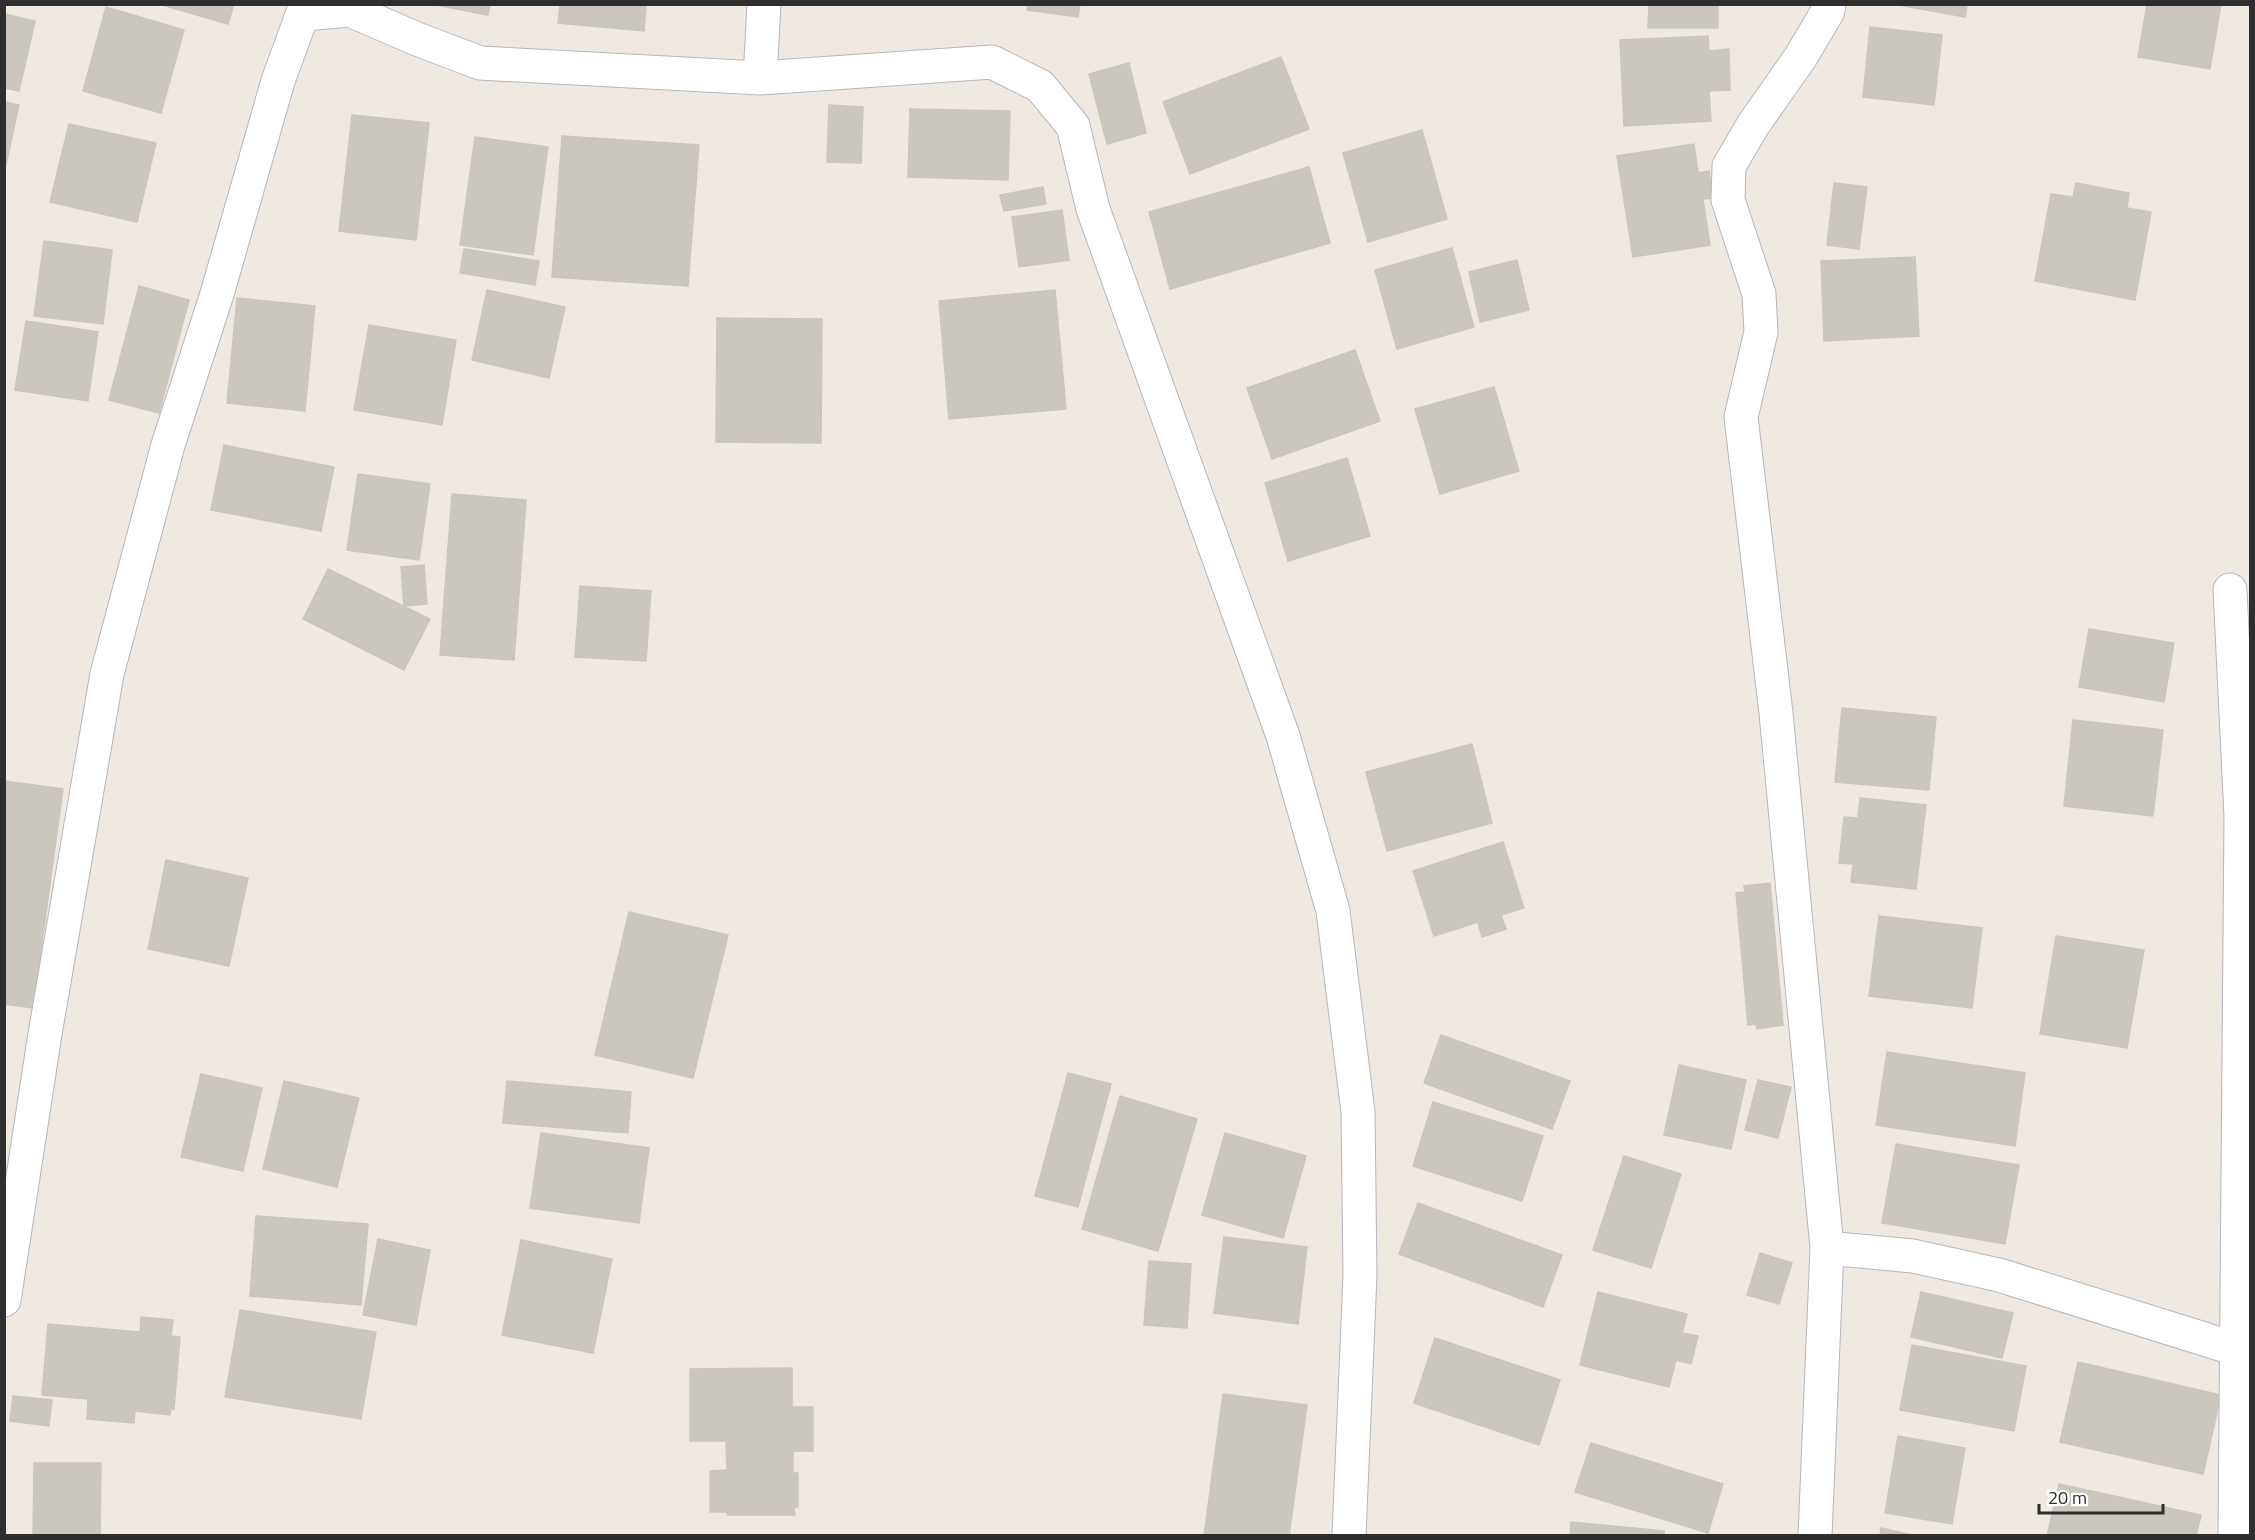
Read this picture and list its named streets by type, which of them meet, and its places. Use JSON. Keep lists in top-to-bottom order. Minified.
{"scale_bar":"20 m"}
